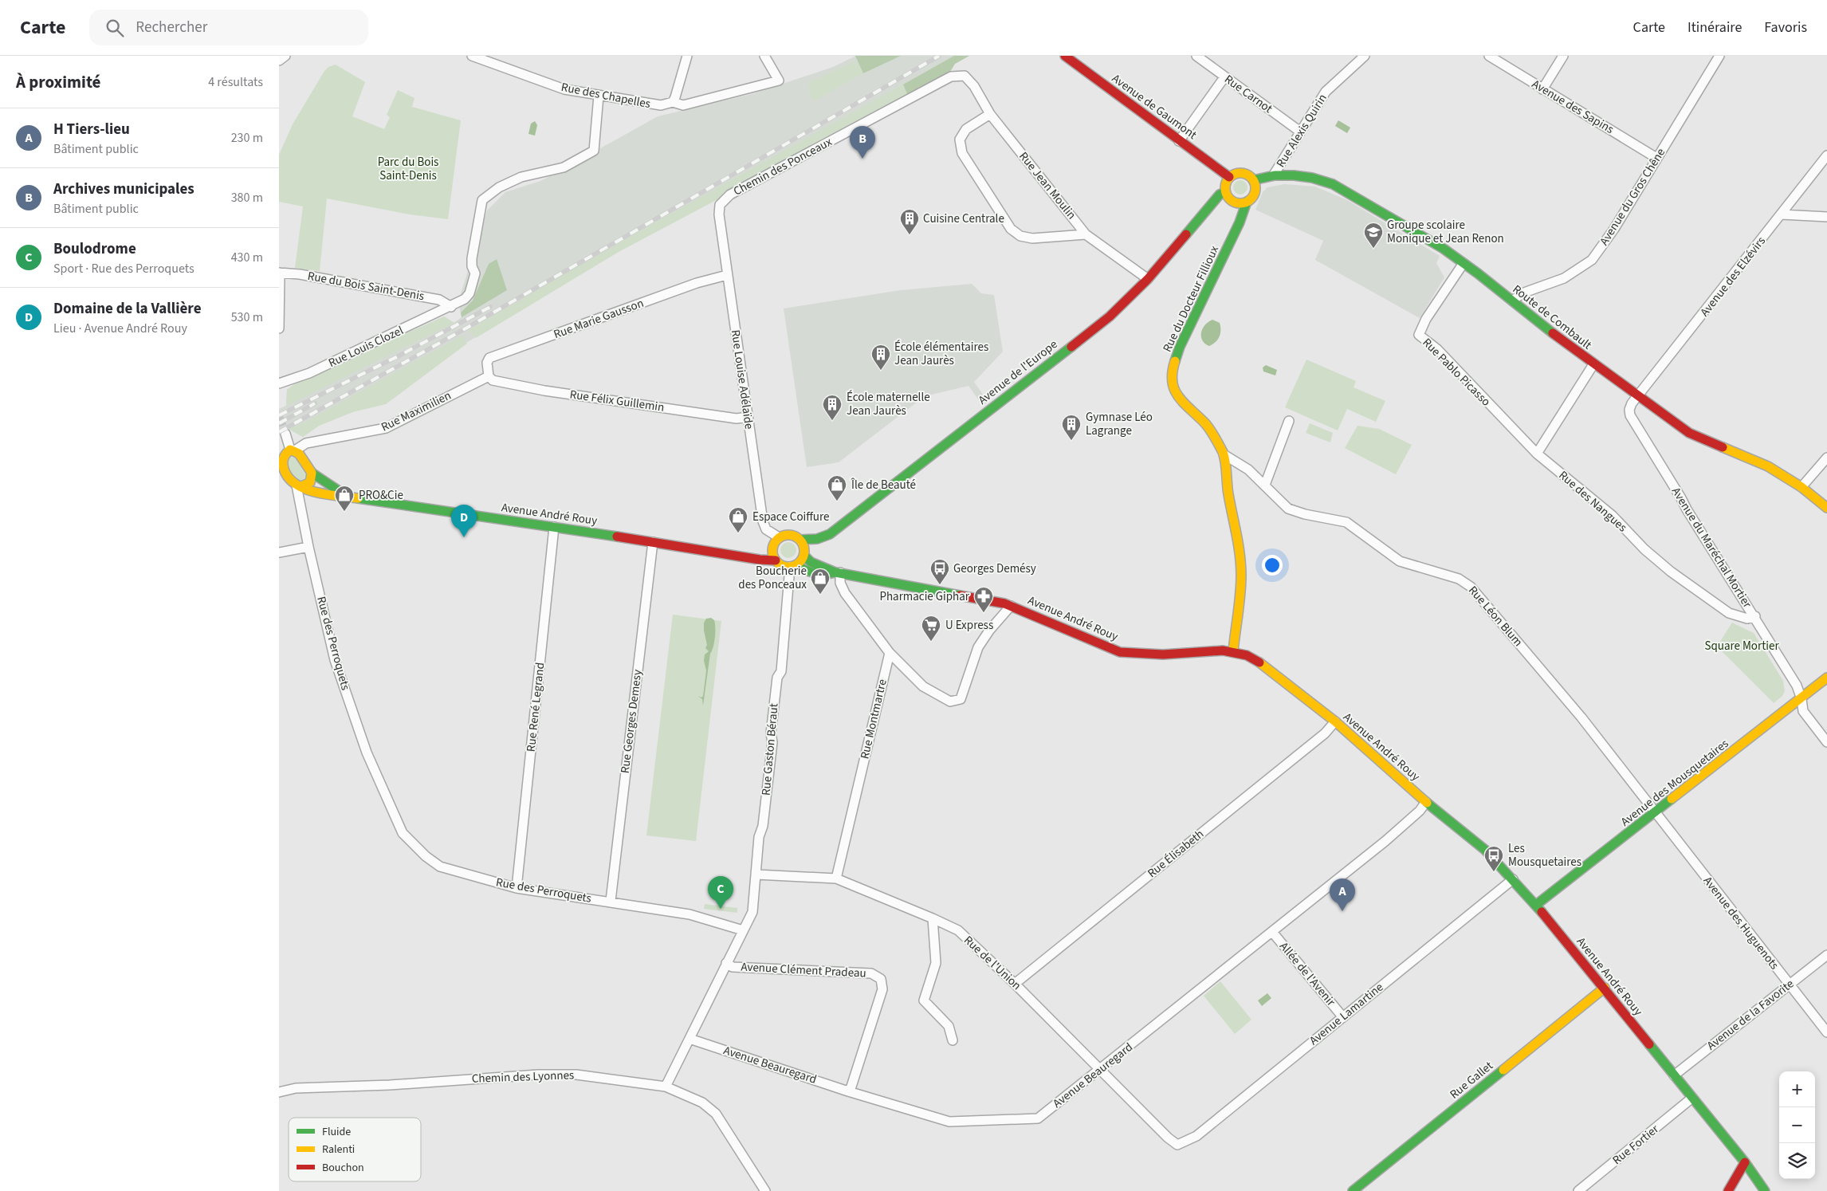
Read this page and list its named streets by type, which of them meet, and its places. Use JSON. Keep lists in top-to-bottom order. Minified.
{"streets":{"street":["Rue Carnot","Rue des Chapelles","Avenue de Gaumont","Avenue des Sapins","Rue Alexis Quirin","Chemin des Ponceaux","Rue Jean Moulin","Avenue du Gros Chêne","Avenue des Elzévirs","Rue du Bois Saint-Denis","Rue du Docteur Fillioux","Route de Combault","Rue Marie Gausson","Rue Louis Clozel","Avenue de l'Europe","Rue Pablo Picasso","Rue Louise Adélaïde","Rue Félix Guillemin","Rue Maximilien","Rue des Nangues","Avenue André Rouy","Avenue du Maréchal Mortier","Rue Léon Blum","Rue des Perroquets","Rue René Legrand","Rue Montmartre","Rue Georges Demesy","Rue Gaston Béraut","Avenue des Mousquetaires","Rue Élisabeth","Avenue des Huguenots","Rue de l'Union","Avenue Clément Pradeau","Allée de l'Avenir","Avenue Lamartine","Avenue de la Favorite","Avenue Beauregard","Chemin des Lyonnes","Rue Gallet","Rue Fortier"]},"crossings":[["Rue Carnot","Rue Alexis Quirin"],["Rue des Chapelles","Rue Louis Clozel"],["Avenue de Gaumont","Rue du Docteur Fillioux"],["Avenue de Gaumont","Route de Combault"],["Avenue de Gaumont","Avenue de l'Europe"],["Avenue des Sapins","Avenue du Gros Chêne"],["Rue Alexis Quirin","Route de Combault"],["Chemin des Ponceaux","Rue Jean Moulin"],["Chemin des Ponceaux","Rue Louise Adélaïde"],["Rue Jean Moulin","Avenue de l'Europe"],["Avenue du Gros Chêne","Route de Combault"],["Avenue des Elzévirs","Route de Combault"],["Avenue des Elzévirs","Avenue du Maréchal Mortier"],["Rue du Bois Saint-Denis","Rue Louis Clozel"],["Rue du Docteur Fillioux","Route de Combault"],["Rue du Docteur Fillioux","Avenue de l'Europe"],["Rue du Docteur Fillioux","Avenue André Rouy"],["Rue du Docteur Fillioux","Rue Léon Blum"],["Route de Combault","Avenue de l'Europe"],["Route de Combault","Rue Pablo Picasso"],["Route de Combault","Avenue du Maréchal Mortier"],["Rue Marie Gausson","Rue Louise Adélaïde"],["Rue Marie Gausson","Rue Félix Guillemin"],["Rue Marie Gausson","Rue Maximilien"],["Avenue de l'Europe","Rue Louise Adélaïde"],["Avenue de l'Europe","Avenue André Rouy"],["Avenue de l'Europe","Rue Gaston Béraut"],["Rue Pablo Picasso","Rue des Nangues"],["Rue Louise Adélaïde","Rue Félix Guillemin"],["Rue Louise Adélaïde","Avenue André Rouy"],["Rue Louise Adélaïde","Rue Gaston Béraut"],["Rue Félix Guillemin","Rue Maximilien"],["Rue Maximilien","Avenue André Rouy"],["Rue des Nangues","Avenue du Maréchal Mortier"],["Avenue André Rouy","Rue des Perroquets"],["Avenue André Rouy","Rue René Legrand"],["Avenue André Rouy","Rue Georges Demesy"],["Avenue André Rouy","Rue Gaston Béraut"],["Avenue André Rouy","Avenue des Mousquetaires"],["Avenue André Rouy","Rue Élisabeth"],["Avenue André Rouy","Avenue Lamartine"],["Avenue André Rouy","Avenue de la Favorite"],["Avenue André Rouy","Avenue Beauregard"],["Avenue André Rouy","Rue Gallet"],["Avenue André Rouy","Rue Fortier"],["Avenue du Maréchal Mortier","Avenue des Mousquetaires"],["Rue Léon Blum","Avenue des Mousquetaires"],["Rue Léon Blum","Avenue des Huguenots"],["Rue des Perroquets","Rue René Legrand"],["Rue des Perroquets","Rue Georges Demesy"],["Rue des Perroquets","Rue Gaston Béraut"],["Rue Montmartre","Rue de l'Union"],["Rue Gaston Béraut","Rue de l'Union"],["Avenue des Mousquetaires","Avenue des Huguenots"],["Rue Élisabeth","Rue de l'Union"],["Avenue des Huguenots","Avenue de la Favorite"],["Rue de l'Union","Avenue Lamartine"],["Rue de l'Union","Avenue Beauregard"],["Avenue Clément Pradeau","Avenue Beauregard"],["Allée de l'Avenir","Avenue Lamartine"],["Allée de l'Avenir","Avenue Beauregard"]],"parks":["Parc du Bois Saint-Denis","Square Mortier"],"places":{"building":["Cuisine Centrale","École élémentaires Jean Jaurès","École maternelle Jean Jaurès","Gymnase Léo Lagrange"],"school or university":["Groupe scolaire Monique et Jean Renon"],"shop":["Île de Beauté","PRO&Cie","Espace Coiffure","Boucherie des Ponceaux"],"bus stop":["Georges Demésy","Les Mousquetaires"],"pharmacy":["Pharmacie Giphar"],"supermarket":["U Express"]},"legend":["Fluide","Ralenti","Bouchon"],"page":{"header":"Carte","search":"Rechercher","nav":["Carte","Itinéraire","Favoris"],"heading":["À proximité","4 résultats"],"list":[{"mark":"A","name":"H Tiers-lieu","note":"Bâtiment public","value":"230 m"},{"mark":"B","name":"Archives municipales","note":"Bâtiment public","value":"380 m"},{"mark":"C","name":"Boulodrome","note":"Sport · Rue des Perroquets","value":"430 m"},{"mark":"D","name":"Domaine de la Vallière","note":"Lieu · Avenue André Rouy","value":"530 m"}],"pins":["B","D","C","A"],"map_buttons":["+","−"]}}
